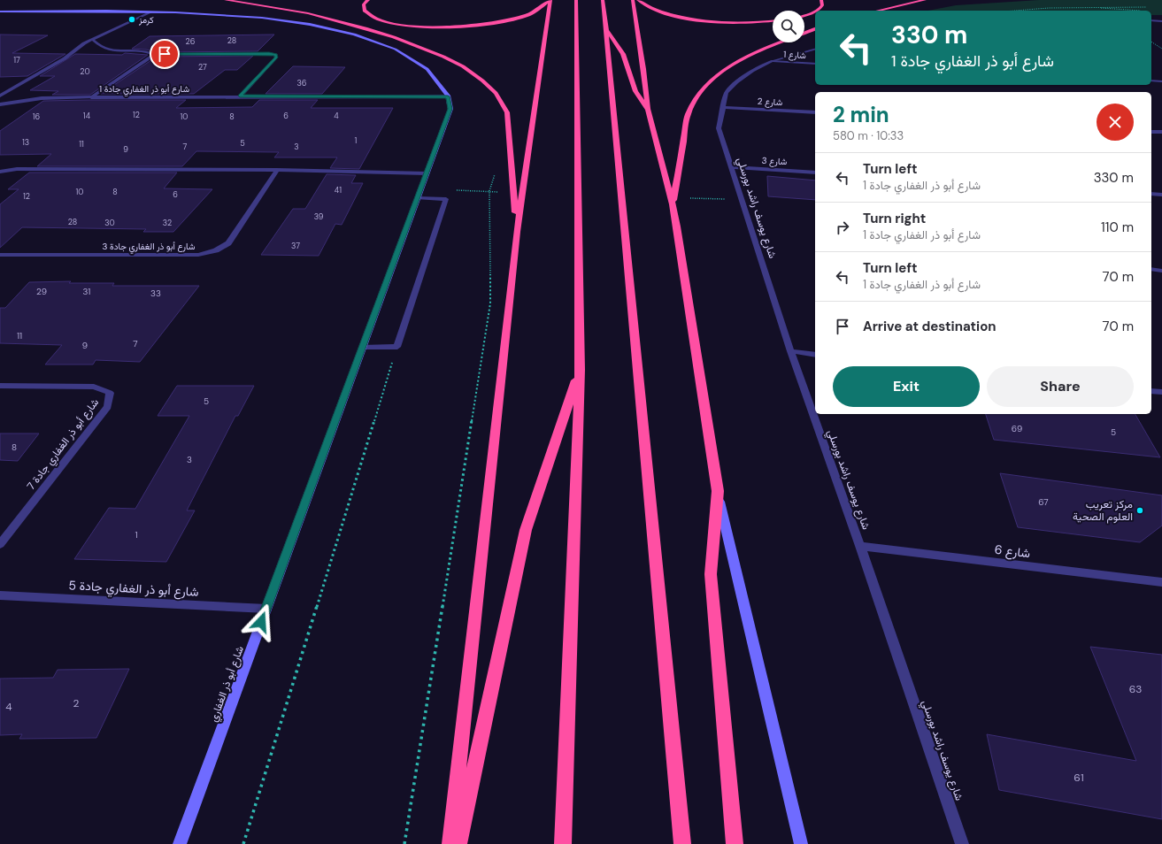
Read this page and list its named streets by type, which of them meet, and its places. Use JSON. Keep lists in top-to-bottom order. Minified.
{"streets":{"street":["شارع 1","شارع أبو ذر الغفاري جادة 1","شارع 2","شارع 3","شارع يوسف راشد بورسلي","شارع أبو ذر الغفاري جادة 3","شارع أبو ذر الغفاري جادة 7","شارع 6","شارع أبو ذر الغفاري جادة 5","شارع أبو ذر الغفاري"]},"crossings":[["شارع 1","شارع يوسف راشد بورسلي"],["شارع أبو ذر الغفاري جادة 1","شارع أبو ذر الغفاري"],["شارع 2","شارع يوسف راشد بورسلي"],["شارع 3","شارع يوسف راشد بورسلي"],["شارع يوسف راشد بورسلي","شارع 6"],["شارع أبو ذر الغفاري جادة 5","شارع أبو ذر الغفاري"]],"places":["كرمز","مركز تعريب العلوم الصحية"],"house_numbers":["28","26","17","27","20","36","12","14","6","4","16","10","8","1","13","5","11","7","3","9","41","10","8","6","12","39","28","30","32","37","29","31","33","11","7","9","5","69","5","8","3","67","1","63","2","4","61"],"page":{"turn":["330 m","شارع أبو ذر الغفاري جادة 1"],"heading":["2 min","580 m · 10:33"],"list":[{"name":"Turn left","note":"شارع أبو ذر الغفاري جادة 1","value":"330 m"},{"name":"Turn right","note":"شارع أبو ذر الغفاري جادة 1","value":"110 m"},{"name":"Turn left","note":"شارع أبو ذر الغفاري جادة 1","value":"70 m"},{"name":"Arrive at destination","value":"70 m"}],"buttons":["Exit","Share"]}}
